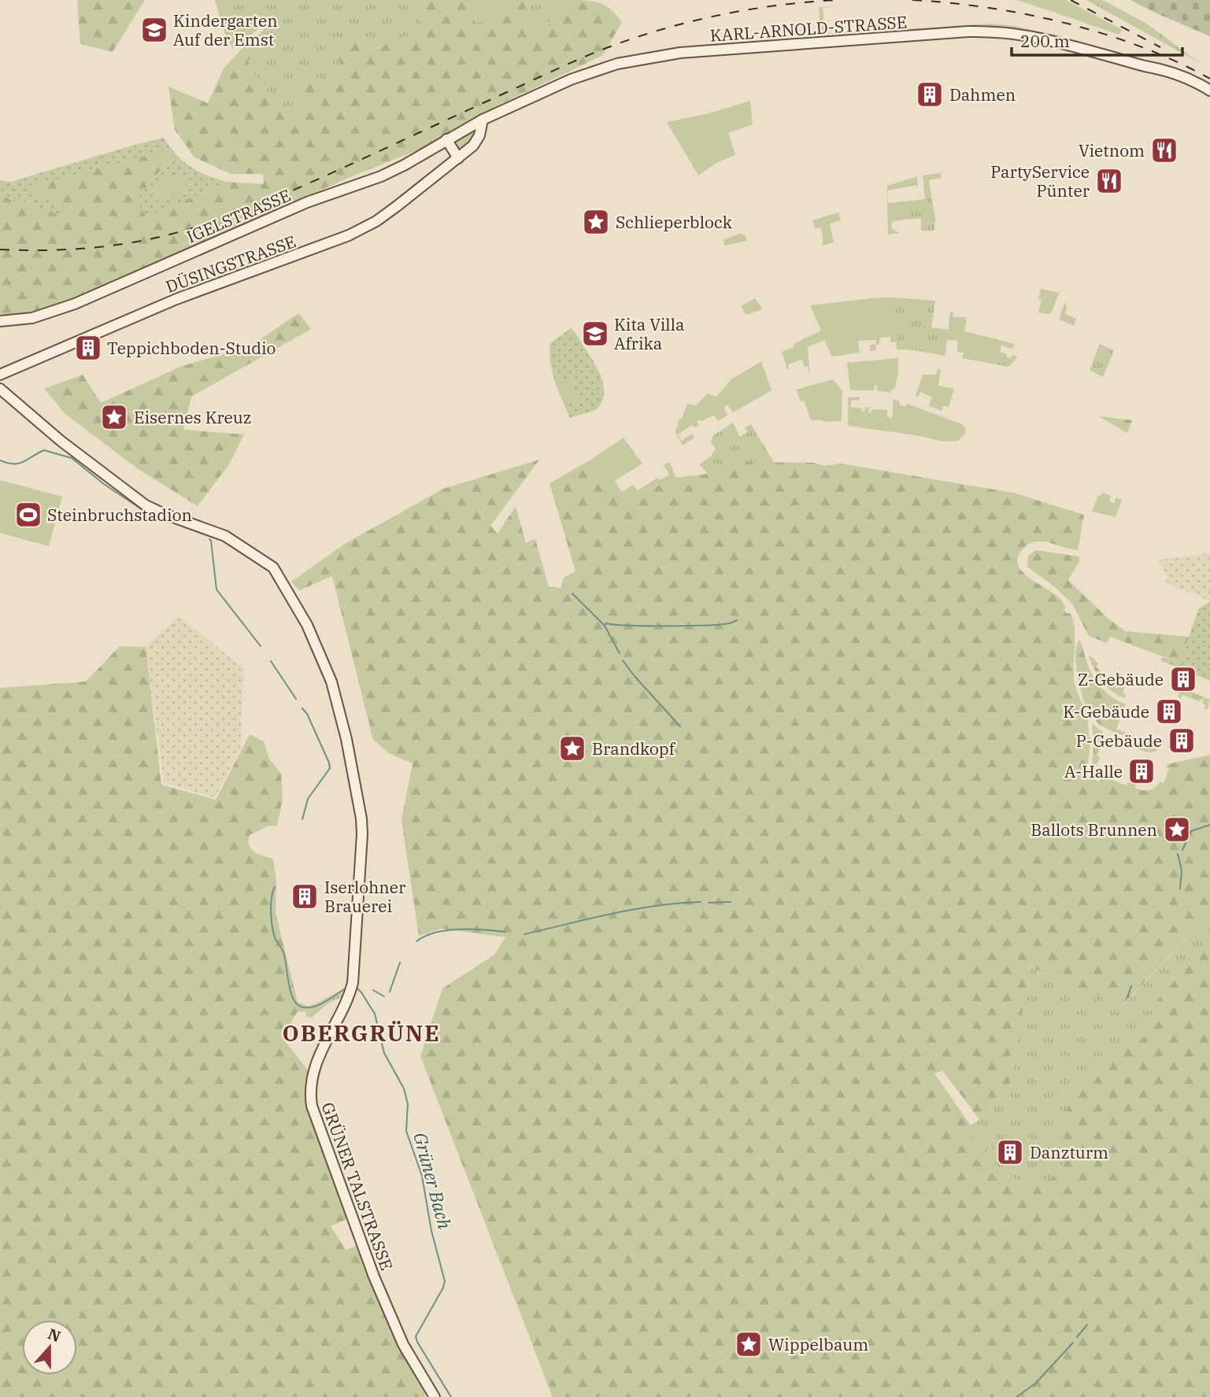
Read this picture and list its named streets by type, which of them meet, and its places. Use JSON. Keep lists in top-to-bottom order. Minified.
{"streets":{"main road":["KARL-ARNOLD-STRASSE","IGELSTRASSE","DÜSINGSTRASSE","GRÜNER TALSTRASSE"]},"crossings":[["KARL-ARNOLD-STRASSE","IGELSTRASSE"],["KARL-ARNOLD-STRASSE","DÜSINGSTRASSE"],["IGELSTRASSE","DÜSINGSTRASSE"]],"districts":["OBERGRÜNE"],"water":["Grüner Bach"],"places":{"school or university":["Kindergarten Auf der Emst","Kita Villa Afrika"],"building":["Dahmen","Teppichboden-Studio","Z-Gebäude","K-Gebäude","P-Gebäude","A-Halle","Iserlohner Brauerei","Danzturm"],"restaurant":["Vietnom","PartyService Pünter"],"place":["Schlieperblock","Eisernes Kreuz","Brandkopf","Ballots Brunnen","Wippelbaum"],"sports":["Steinbruchstadion"]},"scale_bar":"200 m","north":"top"}
